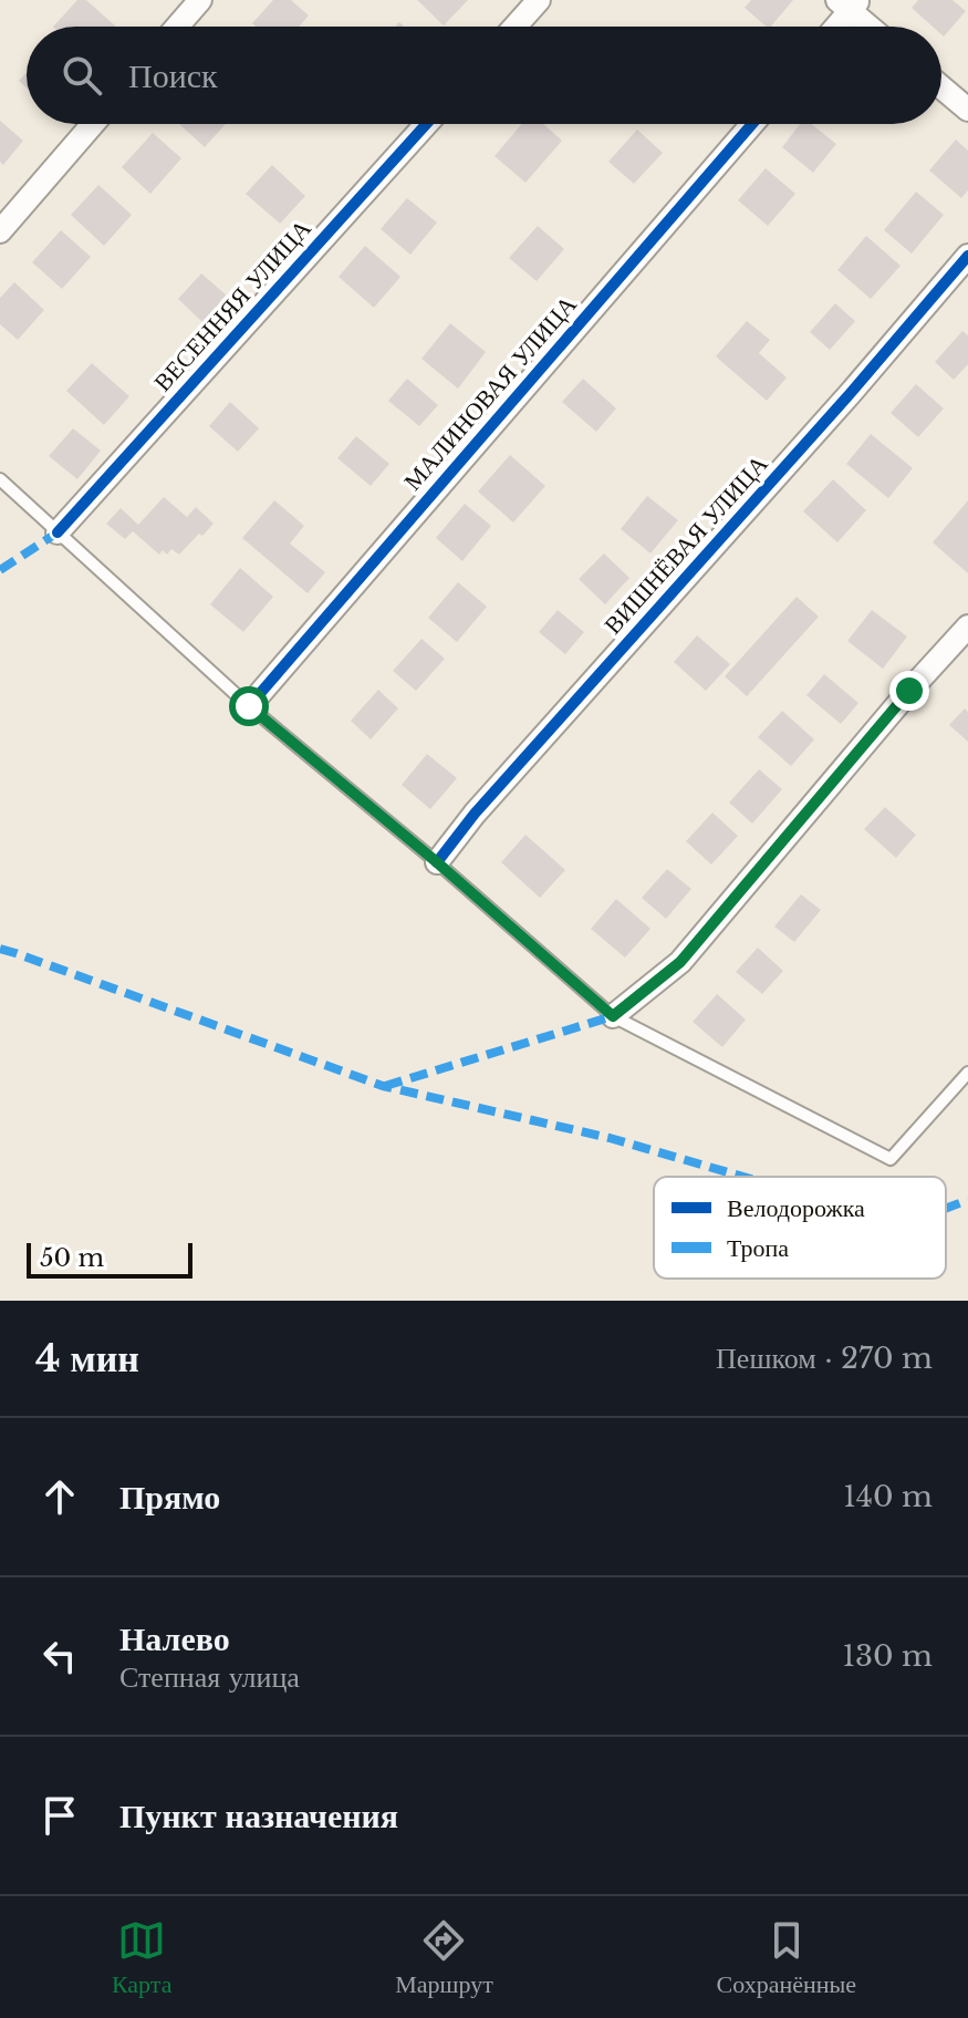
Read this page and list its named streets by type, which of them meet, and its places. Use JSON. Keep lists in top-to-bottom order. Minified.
{"streets":{"street":["ВЕСЕННЯЯ УЛИЦА","МАЛИНОВАЯ УЛИЦА","ВИШНЁВАЯ УЛИЦА"]},"legend":["Велодорожка","Тропа"],"scale_bar":"50 m","page":{"search":"Поиск","scale":"50 m","heading":["4 мин","Пешком · 270 m"],"list":[["Прямо","140 m"],["Налево","Степная улица","130 m"],"Пункт назначения"],"nav":["Карта","Маршрут","Сохранённые"]}}
